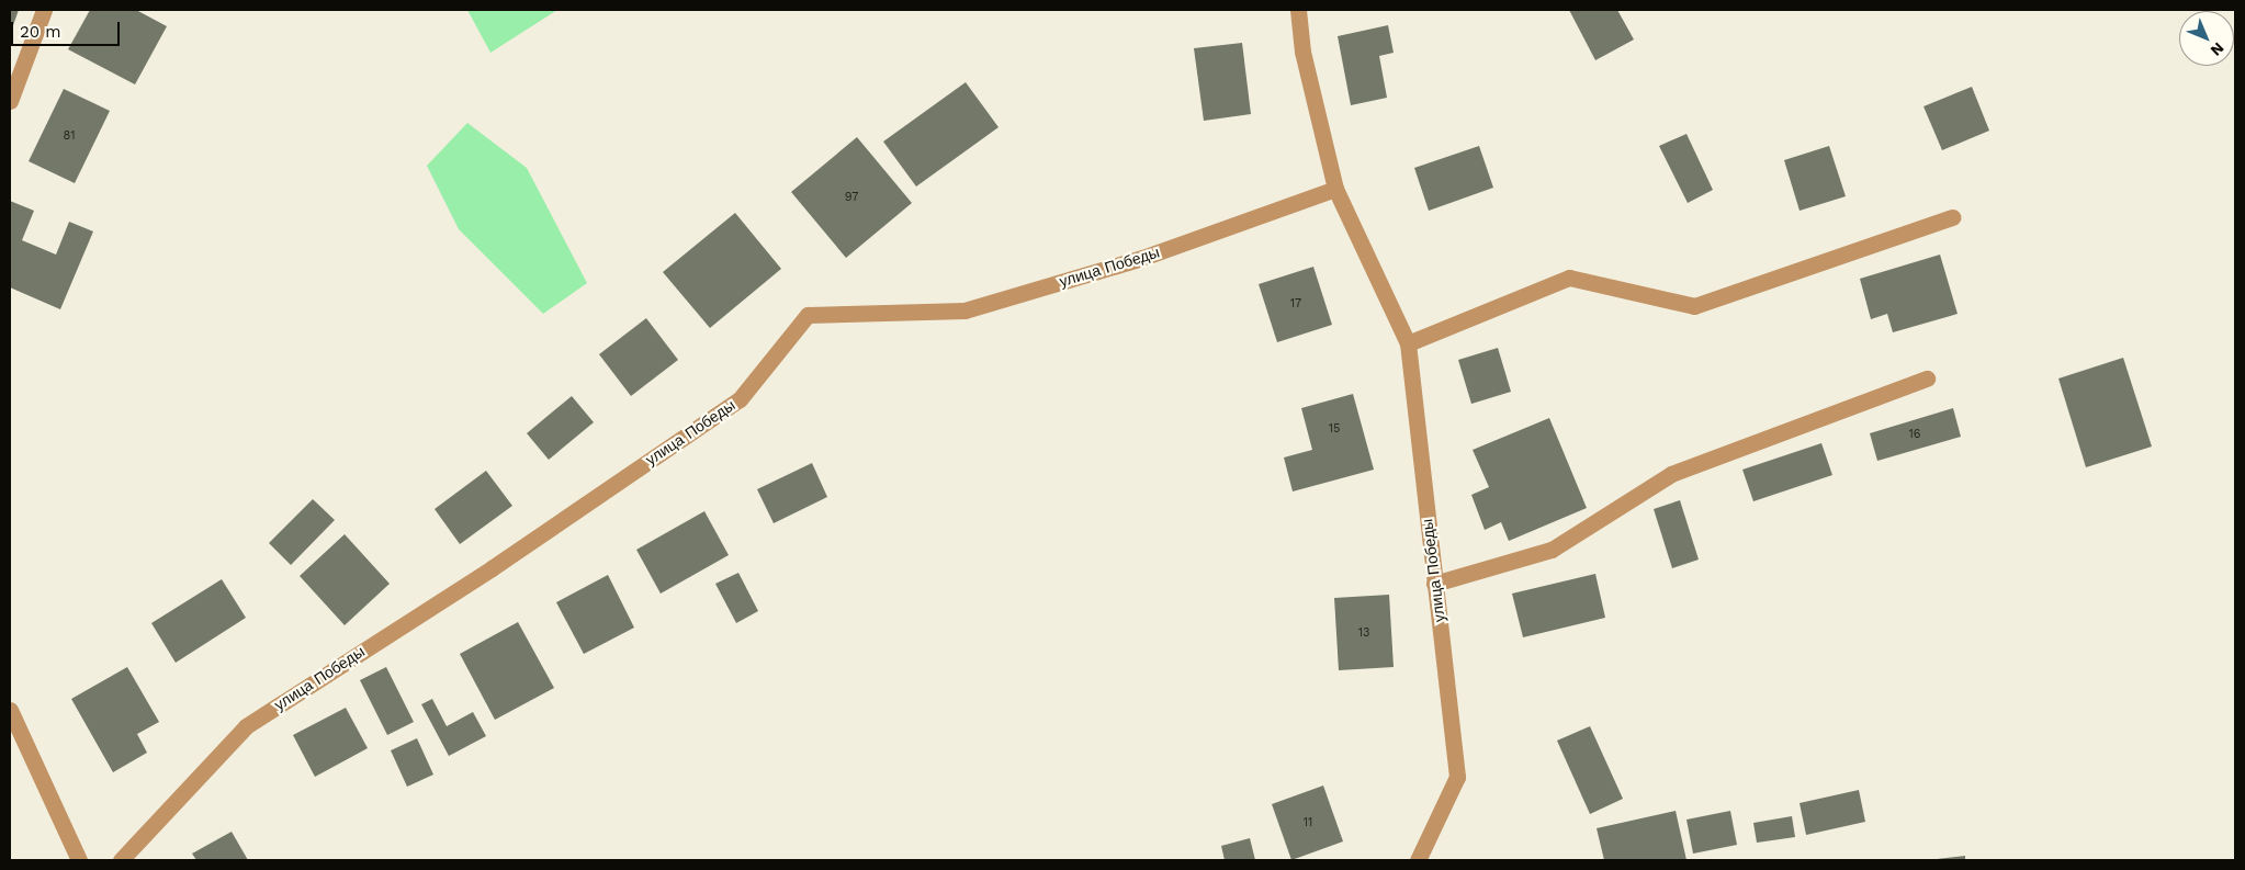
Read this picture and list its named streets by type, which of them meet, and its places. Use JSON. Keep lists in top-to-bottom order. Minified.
{"streets":{"street":["улица Победы"]},"house_numbers":["81","97","17","15","16","13","11"],"scale_bar":"20 m","north":"bottom right"}
